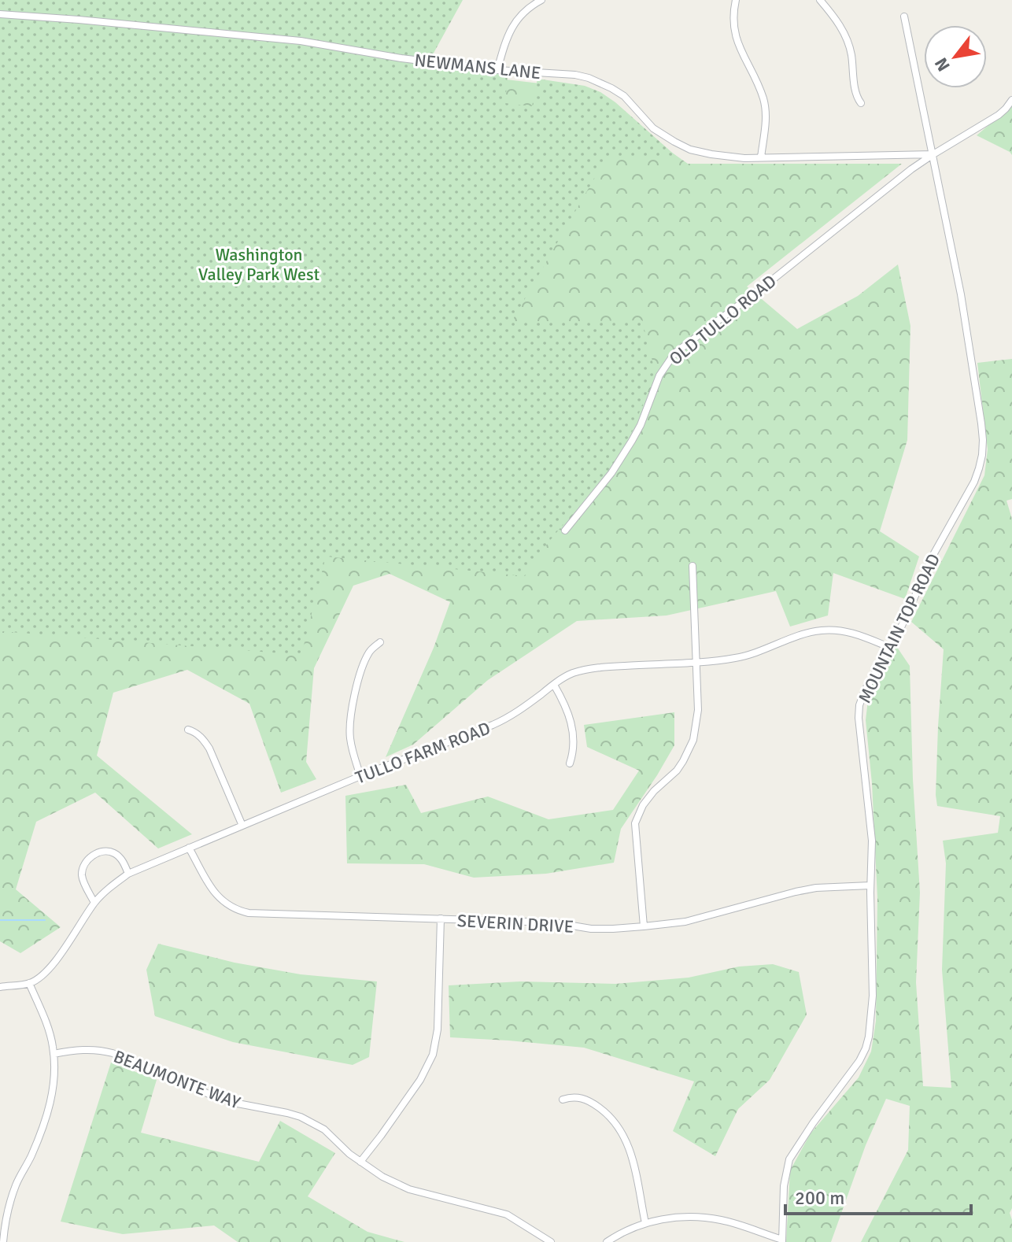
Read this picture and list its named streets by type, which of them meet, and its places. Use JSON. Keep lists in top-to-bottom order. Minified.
{"streets":{"street":["NEWMANS LANE","OLD TULLO ROAD","MOUNTAIN TOP ROAD","TULLO FARM ROAD","SEVERIN DRIVE","BEAUMONTE WAY"]},"crossings":[["NEWMANS LANE","OLD TULLO ROAD"],["NEWMANS LANE","MOUNTAIN TOP ROAD"],["OLD TULLO ROAD","MOUNTAIN TOP ROAD"],["MOUNTAIN TOP ROAD","TULLO FARM ROAD"],["MOUNTAIN TOP ROAD","SEVERIN DRIVE"],["TULLO FARM ROAD","SEVERIN DRIVE"]],"parks":["Washington Valley Park West"],"scale_bar":"200 m","north":"bottom left"}
